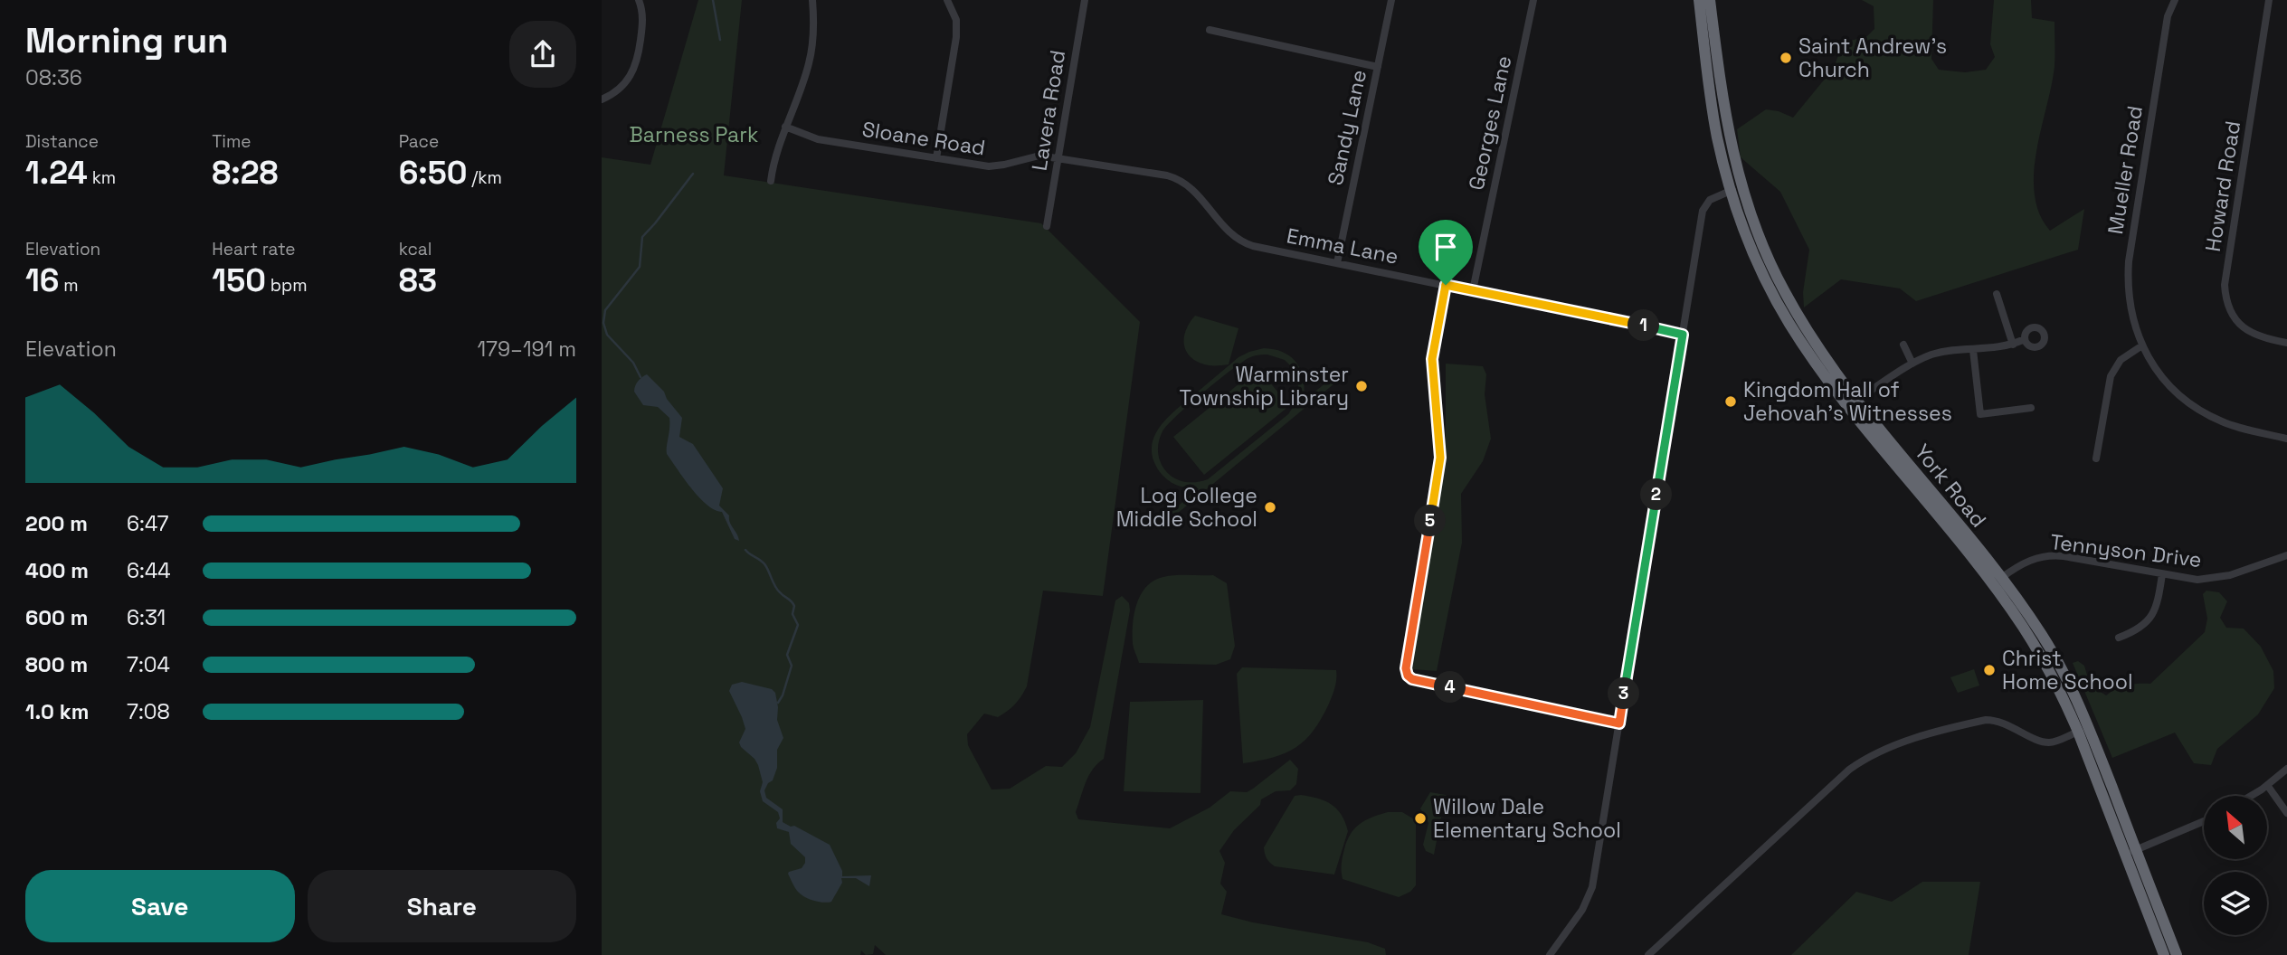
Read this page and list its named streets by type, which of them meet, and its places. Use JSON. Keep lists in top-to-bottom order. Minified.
{"streets":{"highway":["York Road"],"street":["Lavera Road","Georges Lane","Sandy Lane","Sloane Road","Mueller Road","Howard Road","Emma Lane","Tennyson Drive"]},"crossings":[["Lavera Road","Sloane Road"],["Lavera Road","Emma Lane"],["Georges Lane","Emma Lane"],["Sandy Lane","Emma Lane"],["Sloane Road","Emma Lane"],["York Road","Tennyson Drive"]],"parks":["Barness Park"],"places":["Saint Andrew's Church","Warminster Township Library","Kingdom Hall of Jehovah's Witnesses","Log College Middle School","Christ Home School","Willow Dale Elementary School"],"north":"top left","page":{"heading":["Morning run","08:36"],"stats":[["Distance","1.24 km"],["Time","8:28"],["Pace","6:50 /km"],["Elevation","16 m"],["Heart rate","150 bpm"],["kcal","83"]],"pins":["1","2","5","4","3"],"chart":["Elevation","179–191 m"],"list":[{"name":"200 m","note":"6:47"},{"name":"400 m","note":"6:44"},{"name":"600 m","note":"6:31"},{"name":"800 m","note":"7:04"},{"name":"1.0 km","note":"7:08"}],"buttons":["Save","Share"]}}
